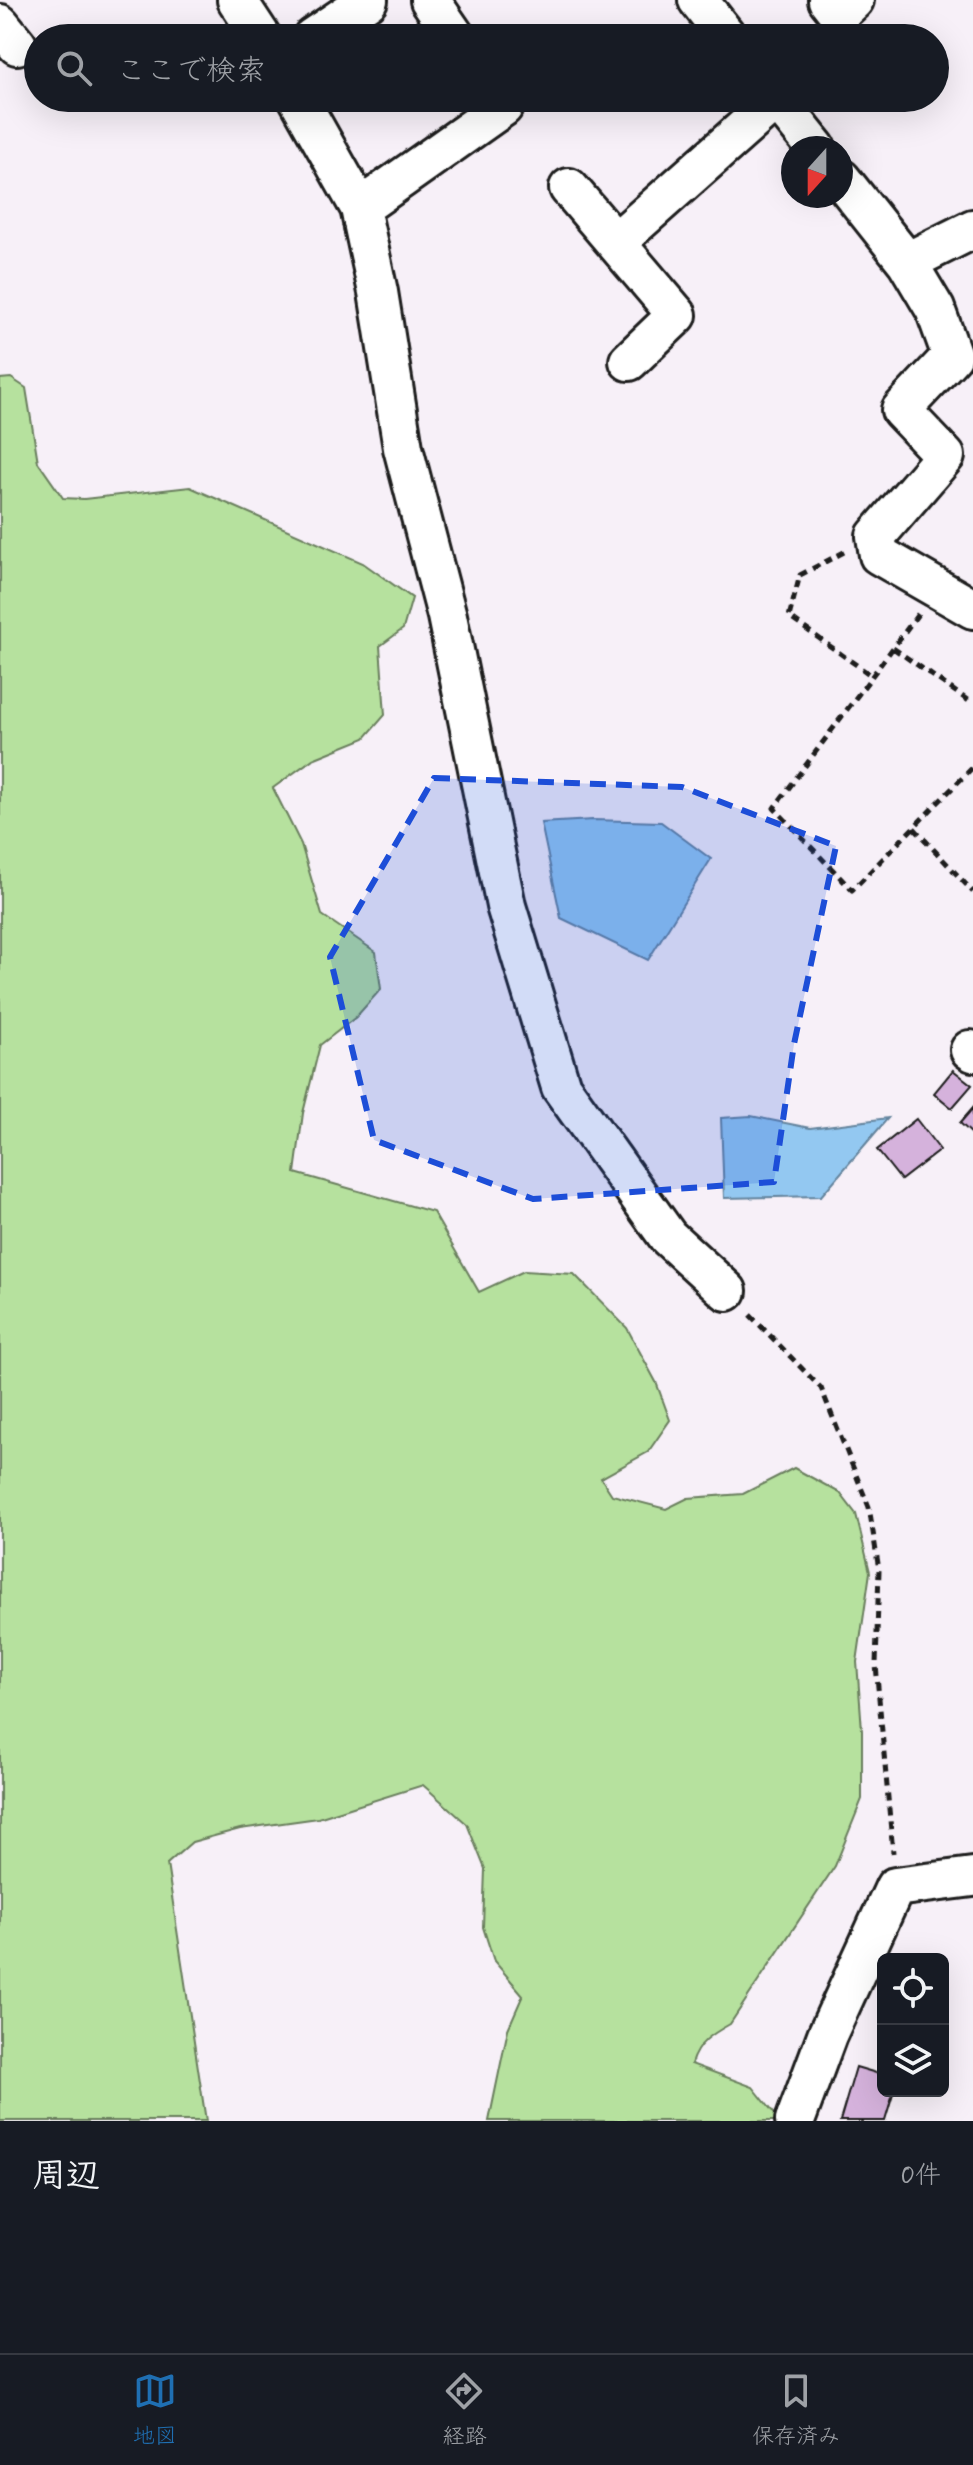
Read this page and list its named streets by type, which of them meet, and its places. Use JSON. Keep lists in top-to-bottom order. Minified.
{"north":"bottom","page":{"search":"ここで検索","heading":["周辺","0件"],"nav":["地図","経路","保存済み"]}}
